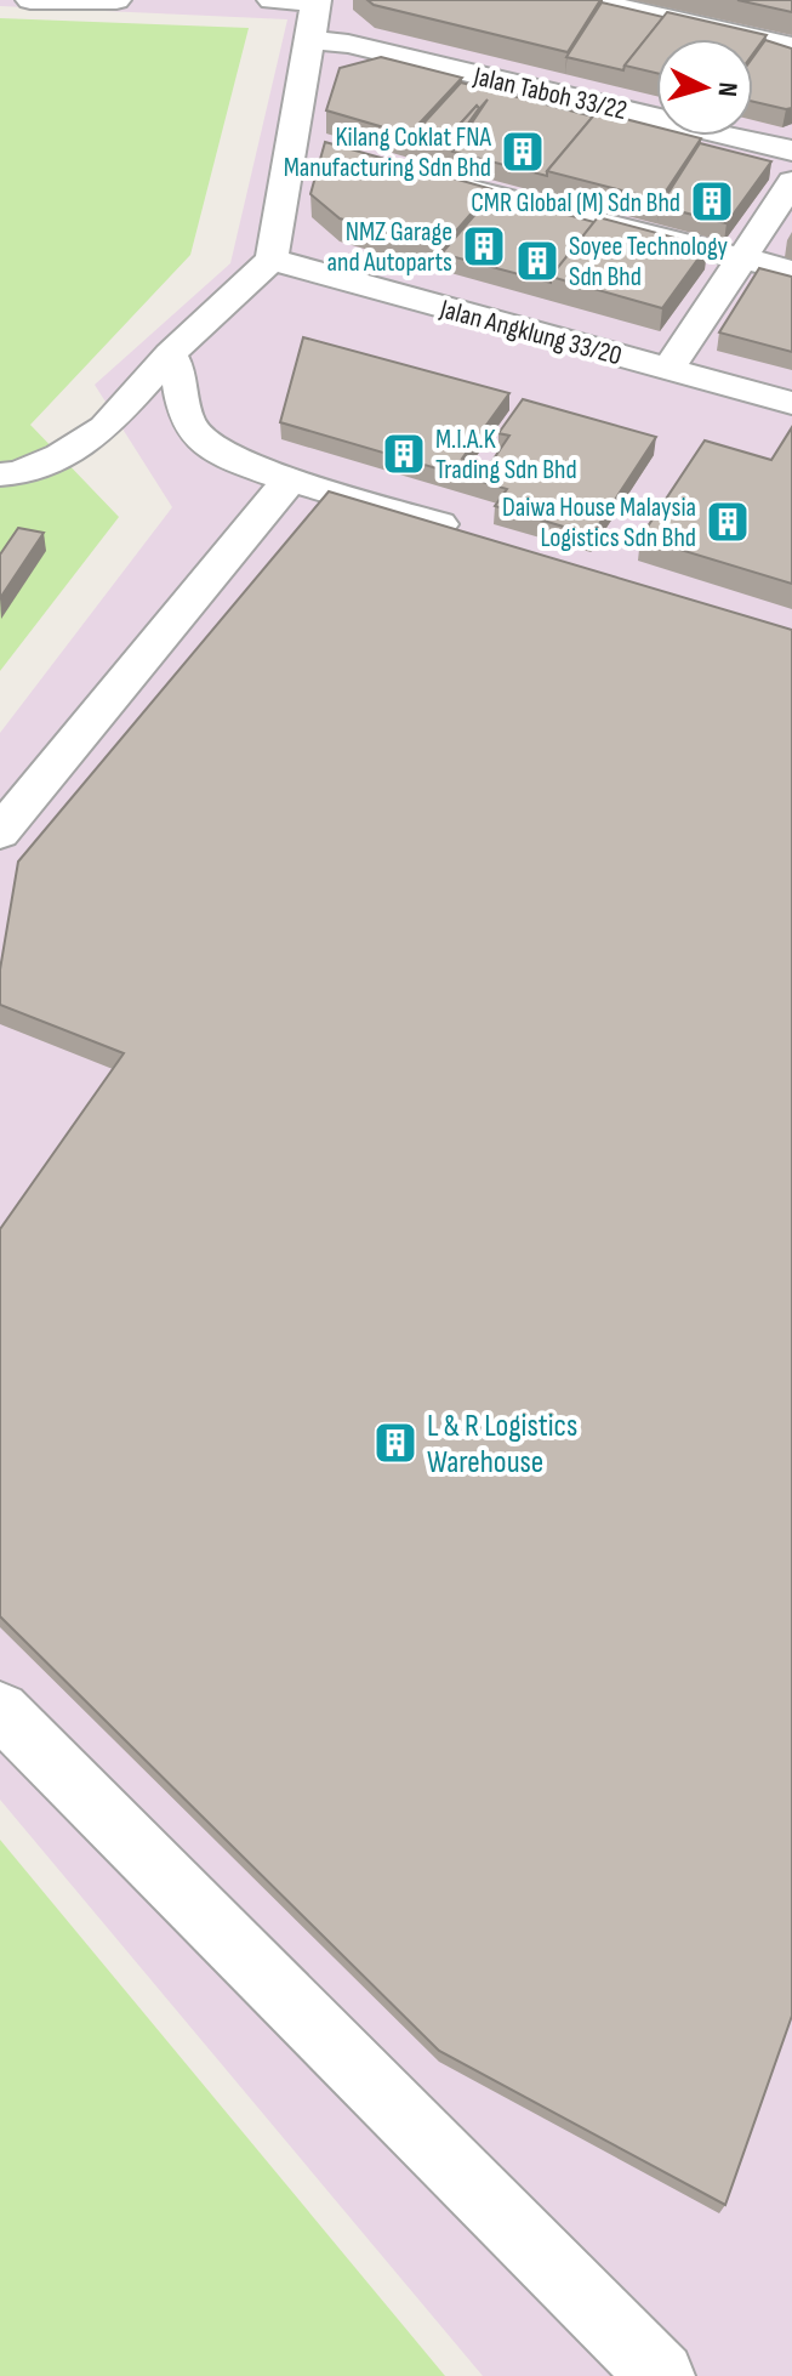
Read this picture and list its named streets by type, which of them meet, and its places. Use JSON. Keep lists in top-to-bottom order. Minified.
{"streets":{"street":["Jalan Taboh 33/22","Jalan Angklung 33/20"]},"places":{"building":["Kilang Coklat FNA Manufacturing Sdn Bhd","CMR Global (M) Sdn Bhd","NMZ Garage and Autoparts","Soyee Technology Sdn Bhd","M.I.A.K Trading Sdn Bhd","Daiwa House Malaysia Logistics Sdn Bhd","L & R Logistics Warehouse"]},"north":"right"}
